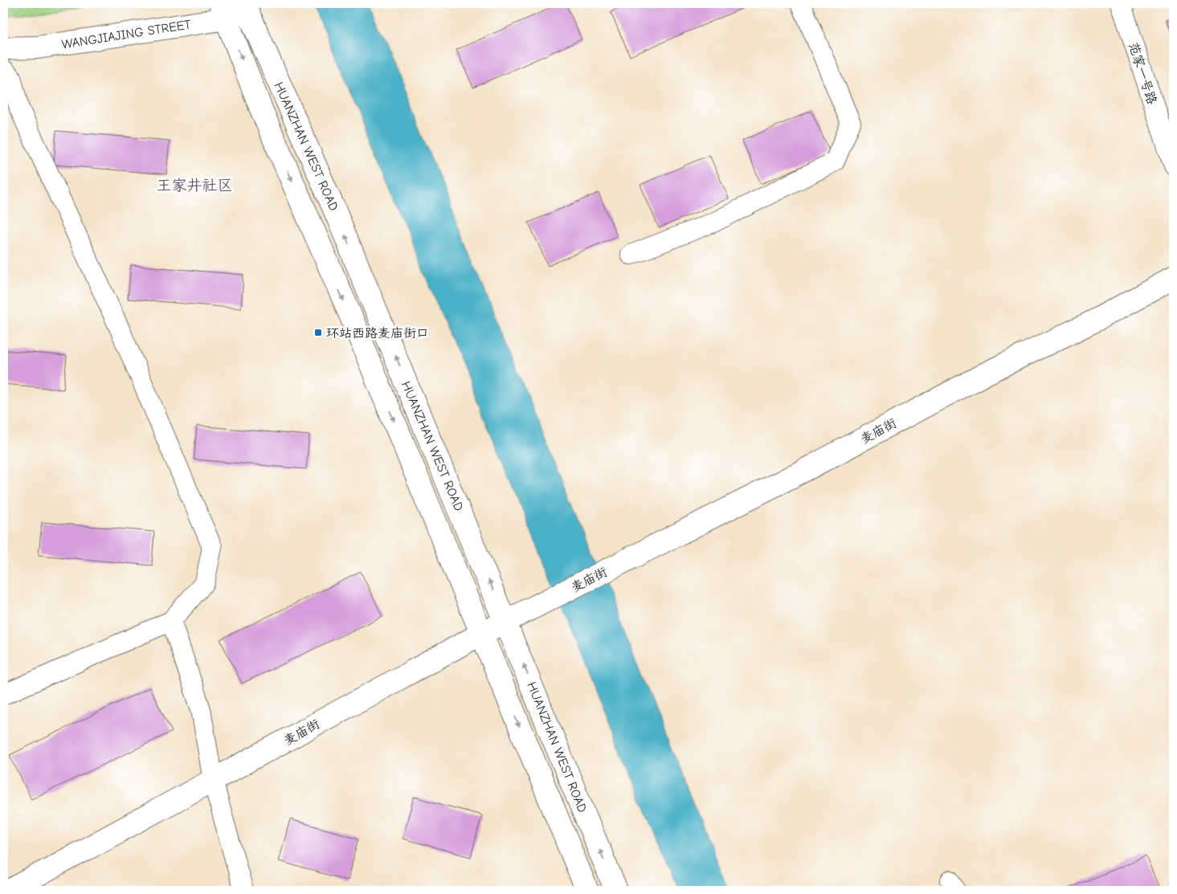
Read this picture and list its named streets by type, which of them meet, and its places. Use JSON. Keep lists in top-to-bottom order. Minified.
{"streets":{"main road":["WANGJIAJING STREET","HUANZHAN WEST ROAD","麦庙街"],"street":["范家一号路"]},"crossings":[["WANGJIAJING STREET","HUANZHAN WEST ROAD"],["HUANZHAN WEST ROAD","麦庙街"]],"districts":["王家井社区"],"places":{"transit":["环站西路麦庙街口"]}}
